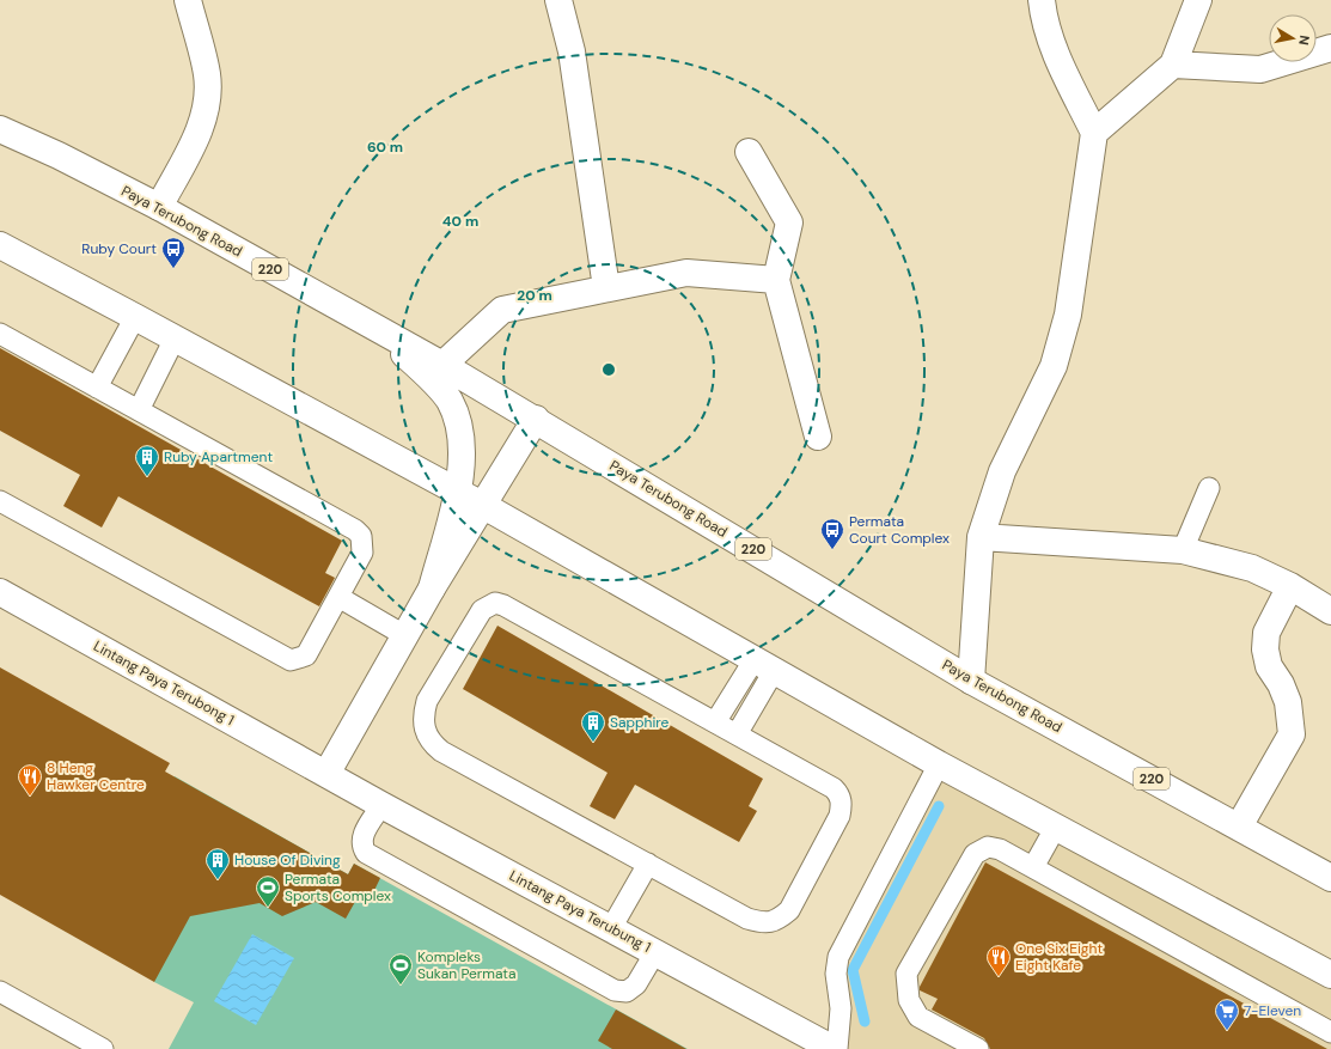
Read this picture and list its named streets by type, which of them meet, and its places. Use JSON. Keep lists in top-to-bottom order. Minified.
{"streets":{"street":["Paya Terubong Road","220","Lintang Paya Terubong 1","Lintang Paya Terubung 1"]},"crossings":[["Lintang Paya Terubong 1","Lintang Paya Terubung 1"]],"places":{"bus stop":["Ruby Court","Permata Court Complex"],"building":["Ruby Apartment","Sapphire","House Of Diving"],"restaurant":["8 Heng Hawker Centre","One Six Eight Eight Kafe"],"sports":["Permata Sports Complex","Kompleks Sukan Permata"],"supermarket":["7-Eleven"]},"north":"right","rings":["60 m","40 m","20 m"]}
